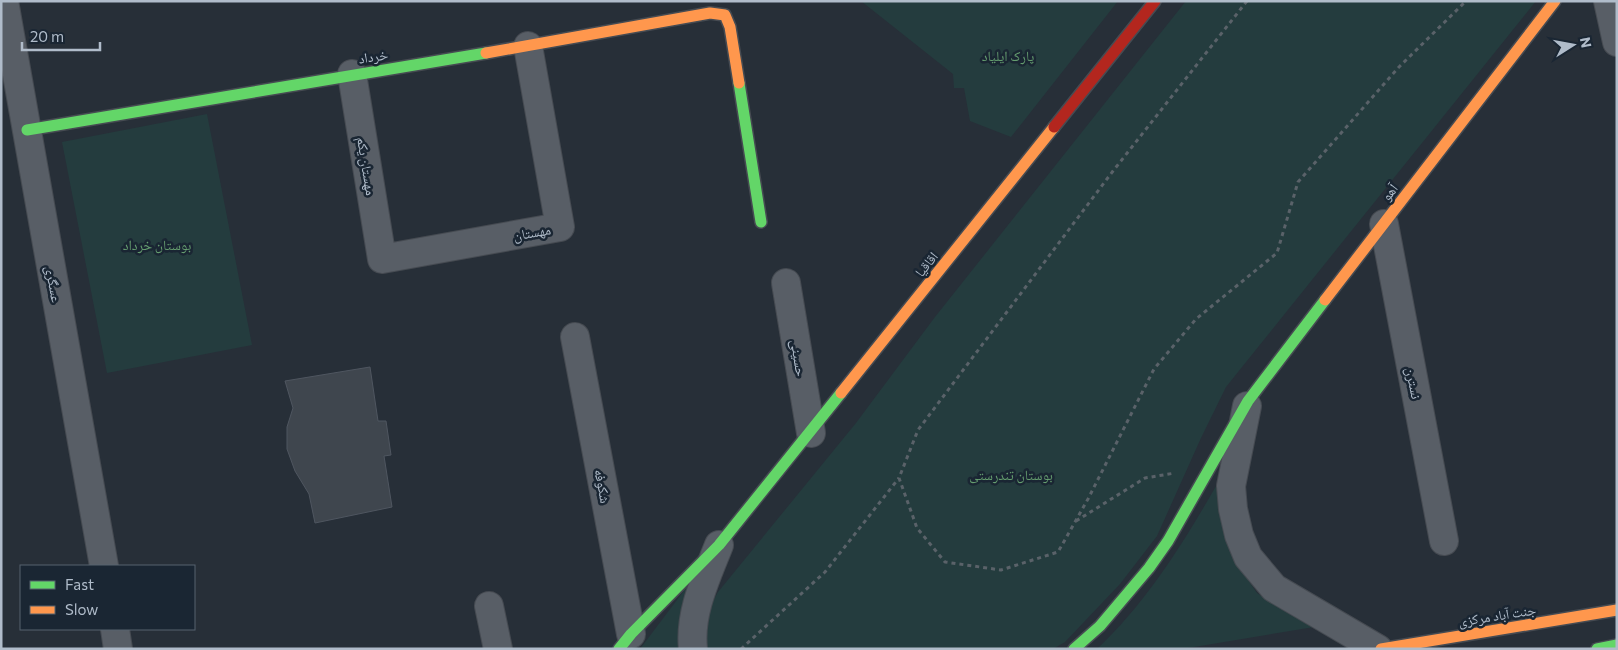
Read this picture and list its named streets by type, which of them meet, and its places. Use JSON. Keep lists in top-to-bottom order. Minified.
{"streets":{"street":["خرداد","مهستان یکم","آهو","مهستان","اقاقیا","عسگری","حسینی","نسترن","شکوفه","جنت آباد مرکزی"]},"crossings":[["خرداد","مهستان یکم"],["خرداد","مهستان"],["خرداد","عسگری"],["مهستان یکم","مهستان"],["آهو","نسترن"],["اقاقیا","حسینی"],["اقاقیا","شکوفه"]],"parks":["پارک ایلیاد","بوستان خرداد","بوستان تندرستی"],"legend":["Fast","Slow"],"scale_bar":"20 m","north":"right"}
